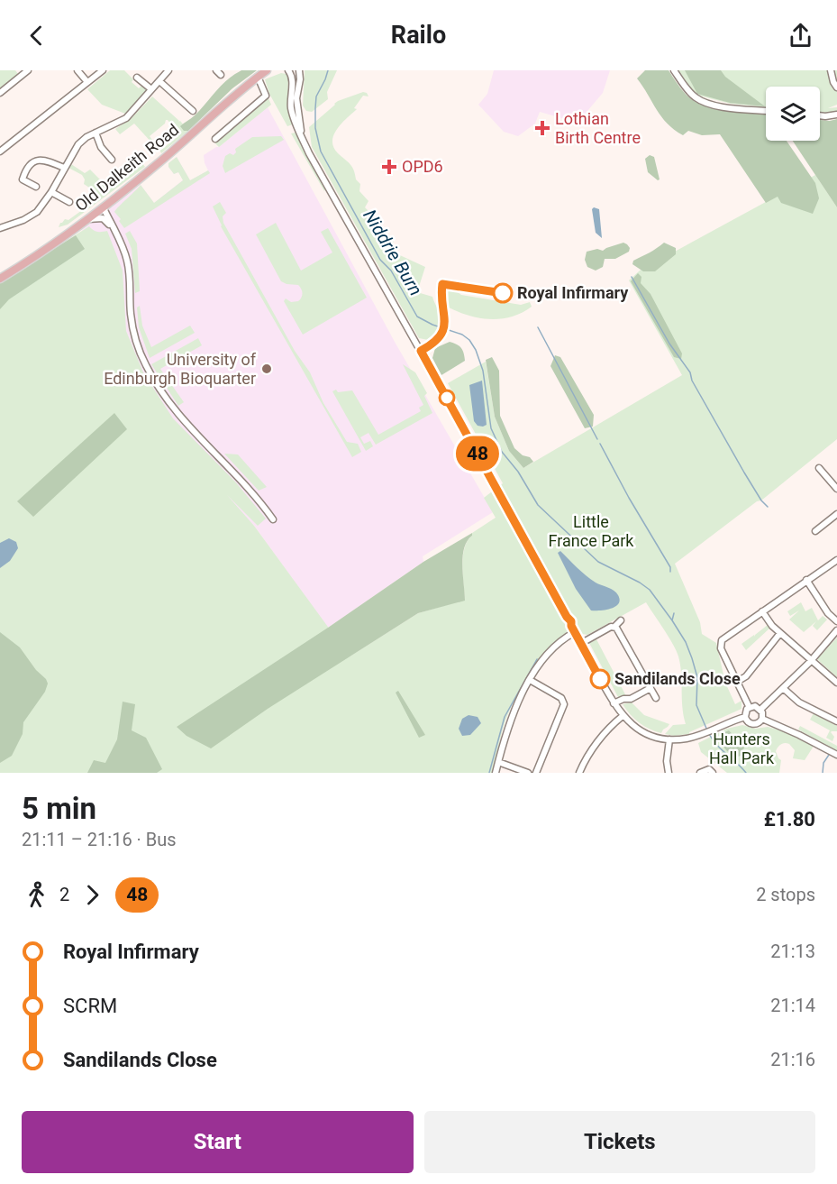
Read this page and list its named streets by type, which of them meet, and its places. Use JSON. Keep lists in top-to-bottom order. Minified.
{"streets":{"main road":["Old Dalkeith Road"]},"water":["Niddrie Burn"],"parks":["Little France Park","Hunters Hall Park"],"places":{"health":["Lothian Birth Centre","OPD6"],"other":["Royal Infirmary","University of Edinburgh Bioquarter","Sandilands Close"]},"lines":["bus line 48"],"page":{"header":"Railo","on_map":"48","heading":["5 min","21:11 – 21:16 · Bus","£1.80"],"legs":["2","48","2 stops"],"list":[{"name":"Royal Infirmary","value":"21:13"},{"name":"SCRM","value":"21:14"},{"name":"Sandilands Close","value":"21:16"}],"buttons":["Start","Tickets"]}}
